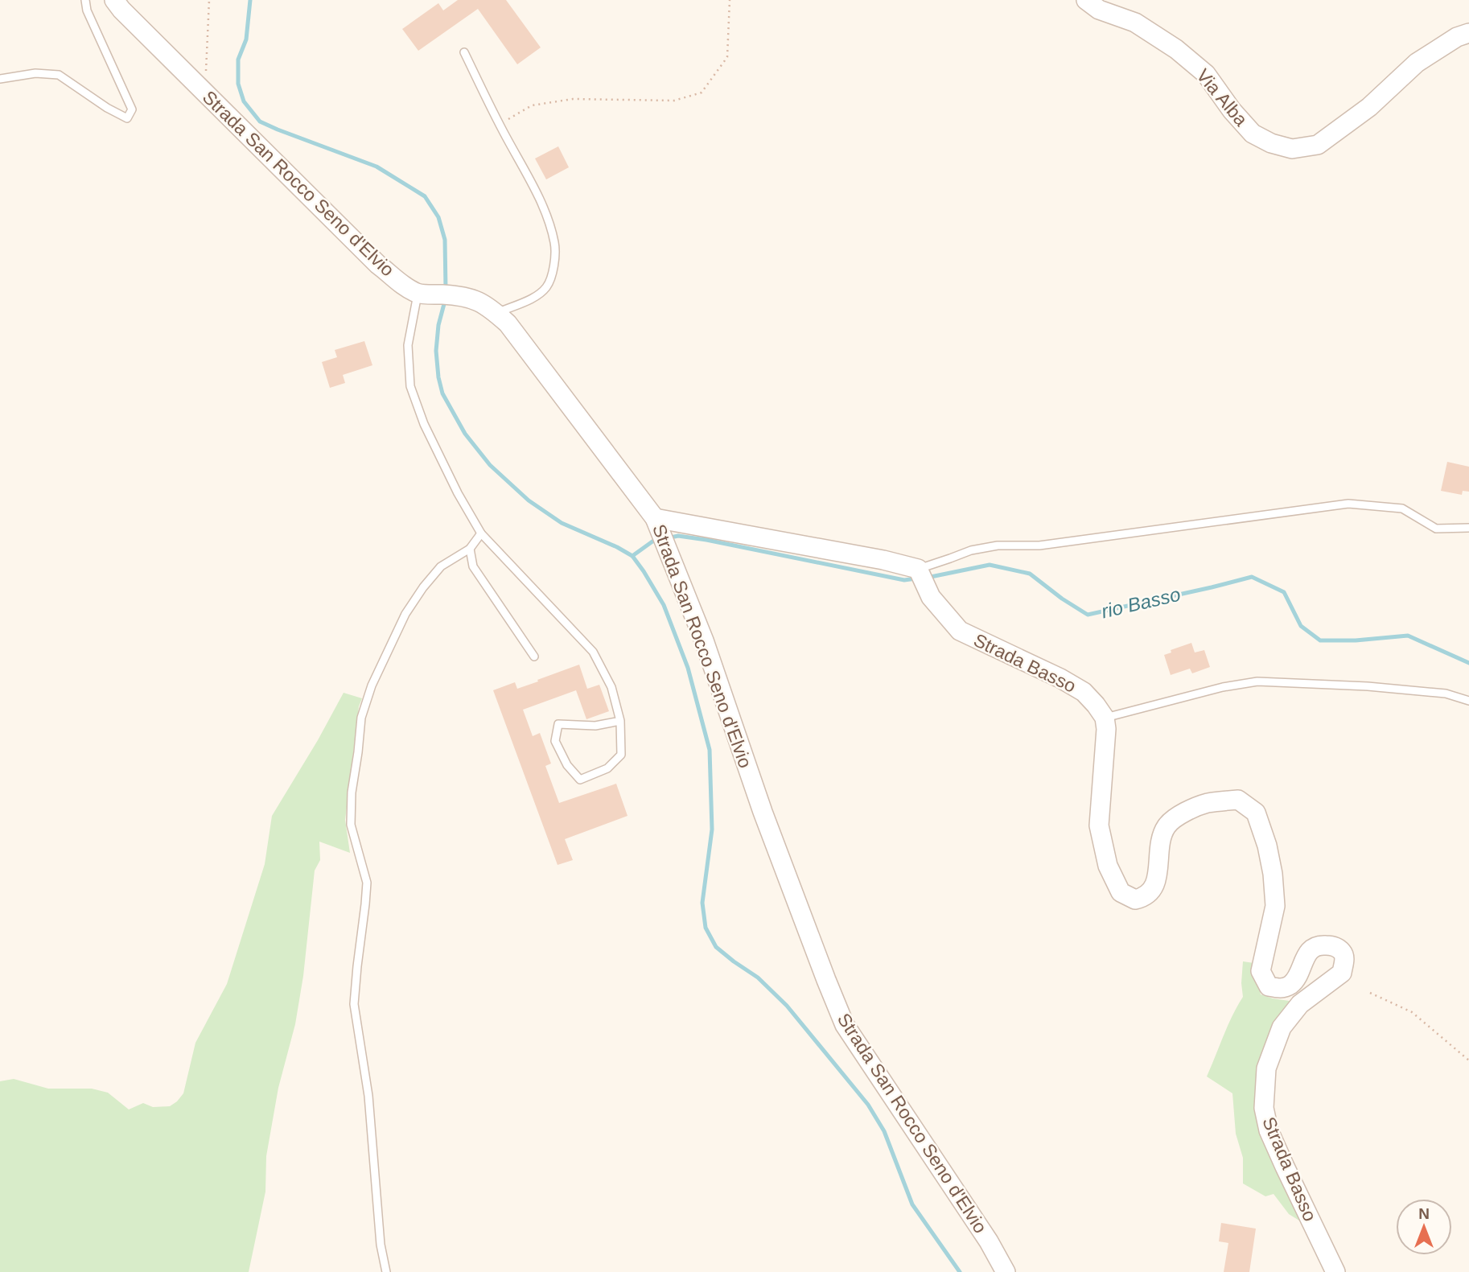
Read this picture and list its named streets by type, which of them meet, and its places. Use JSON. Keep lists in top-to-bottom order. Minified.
{"streets":{"street":["Via Alba","Strada San Rocco Seno d'Elvio","Strada Basso"]},"water":["rio Basso"],"north":"top"}
